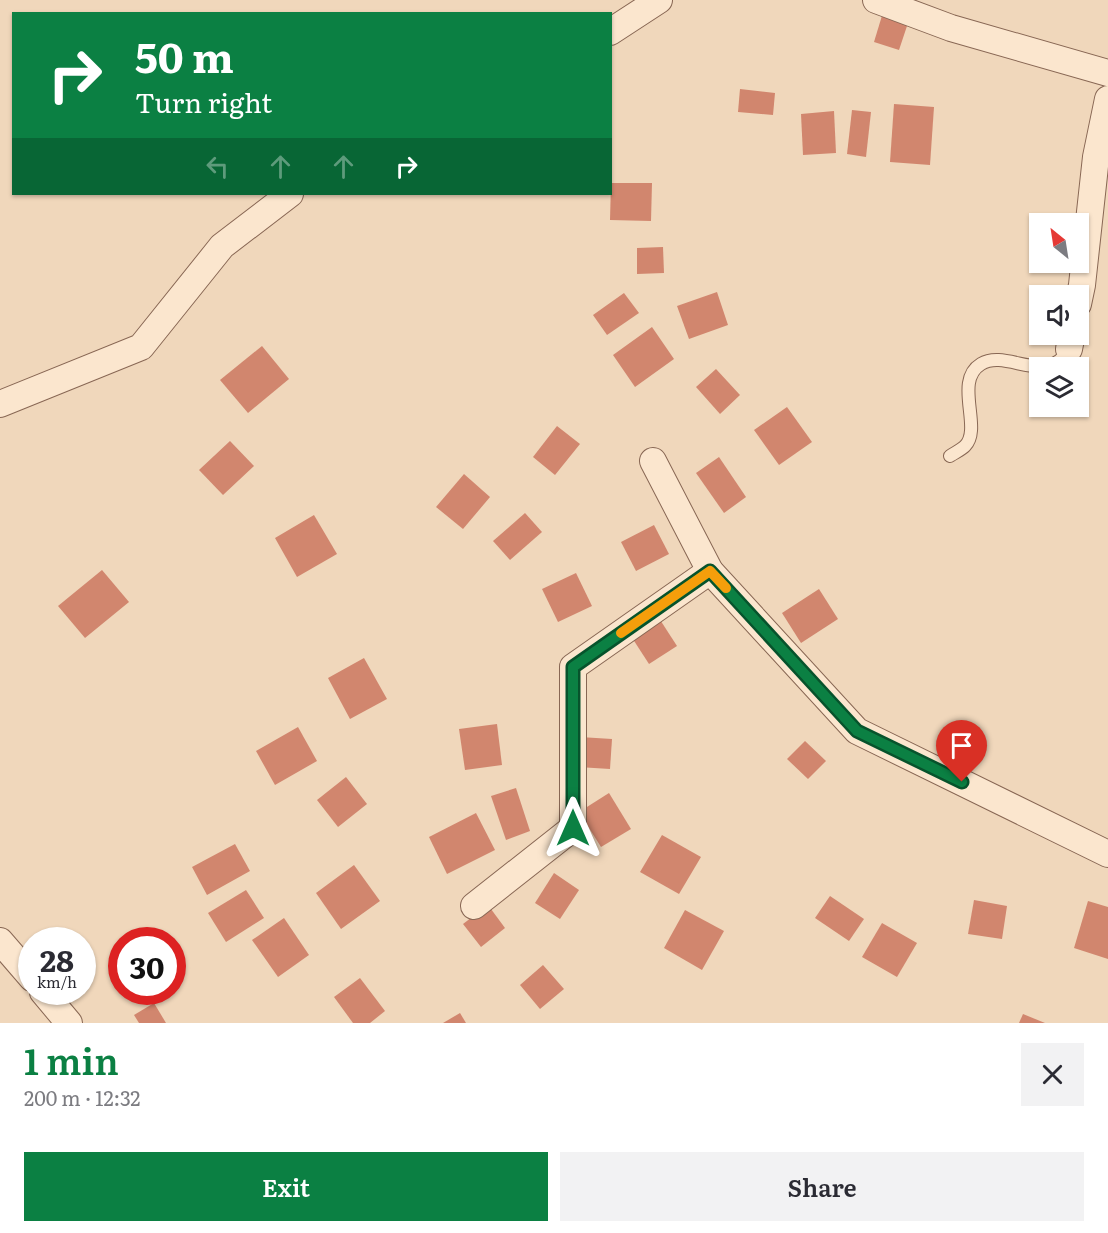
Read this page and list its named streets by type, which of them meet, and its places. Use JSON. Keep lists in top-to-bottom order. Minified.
{"north":"top left","page":{"turn":["50 m","Turn right"],"speed":"28 km/h","limit":"30","heading":["1 min","200 m · 12:32"],"buttons":["Exit","Share"]}}
